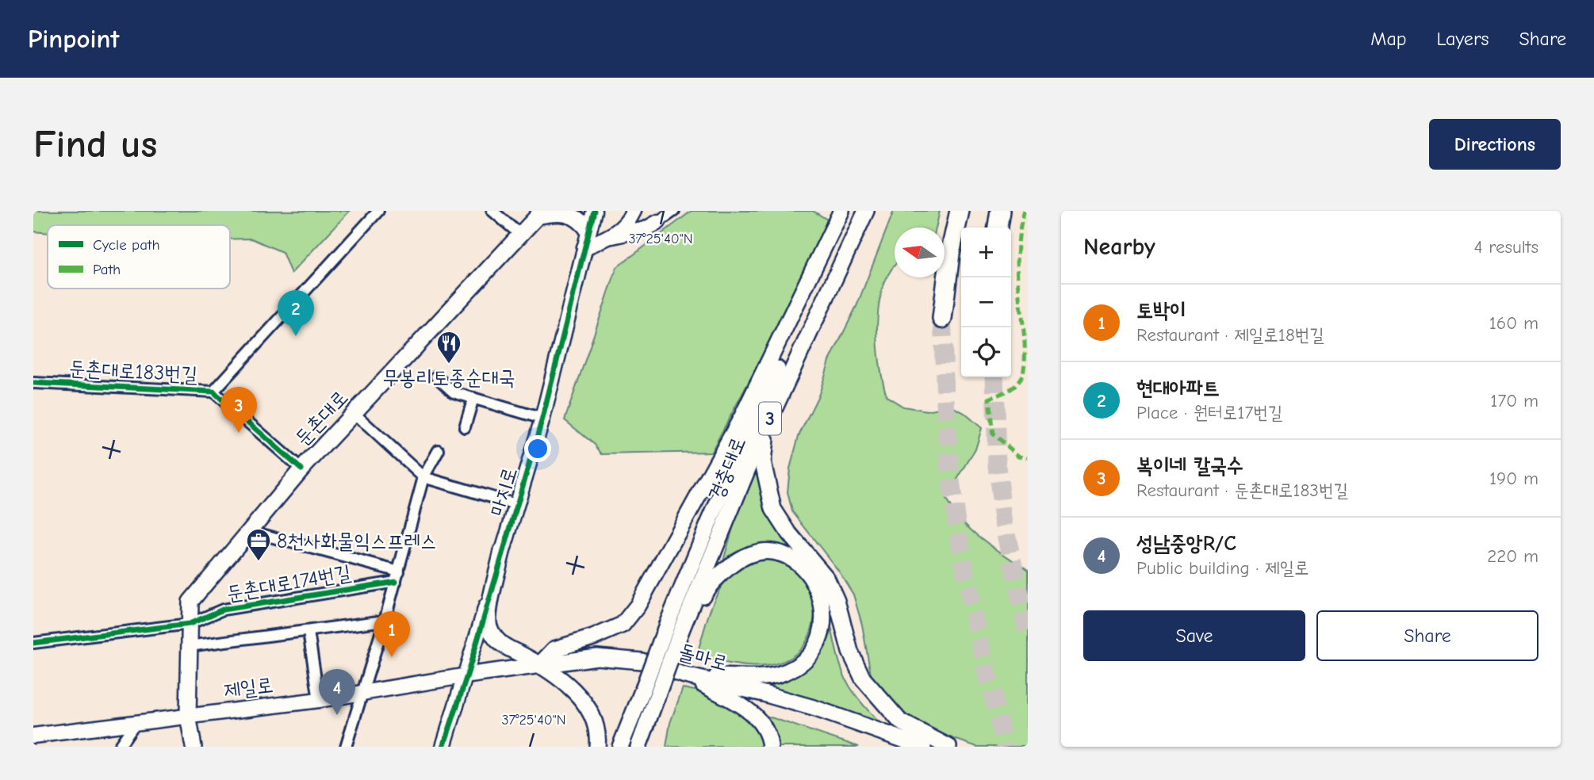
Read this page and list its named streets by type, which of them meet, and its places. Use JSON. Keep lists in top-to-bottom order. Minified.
{"streets":{"main road":["둔촌대로","3","경충대로","돌마로"],"street":["둔촌대로183번길","마지로","둔촌대로174번길","제일로"]},"crossings":[["둔촌대로183번길","둔촌대로"],["둔촌대로","둔촌대로174번길"],["둔촌대로","제일로"],["마지로","돌마로"],["마지로","제일로"],["돌마로","제일로"]],"places":{"restaurant":["무봉리토종순대국"],"office":["8천사화물익스프레스"]},"legend":["Cycle path","Path"],"north":"left","page":{"header":"Pinpoint","nav":["Map","Layers","Share"],"buttons":["Directions",["Save","Share"]],"title":"Find us","heading":["Nearby","4 results"],"map_buttons":["+","−"],"list":[{"mark":"1","name":"토박이","note":"Restaurant · 제일로18번길","value":"160 m"},{"mark":"2","name":"현대아파트","note":"Place · 원터로17번길","value":"170 m"},{"mark":"3","name":"복이네 칼국수","note":"Restaurant · 둔촌대로183번길","value":"190 m"},{"mark":"4","name":"성남중앙R/C","note":"Public building · 제일로","value":"220 m"}],"pins":["2","3","1","4"]},"coordinates":["37°25'40\"N"]}
